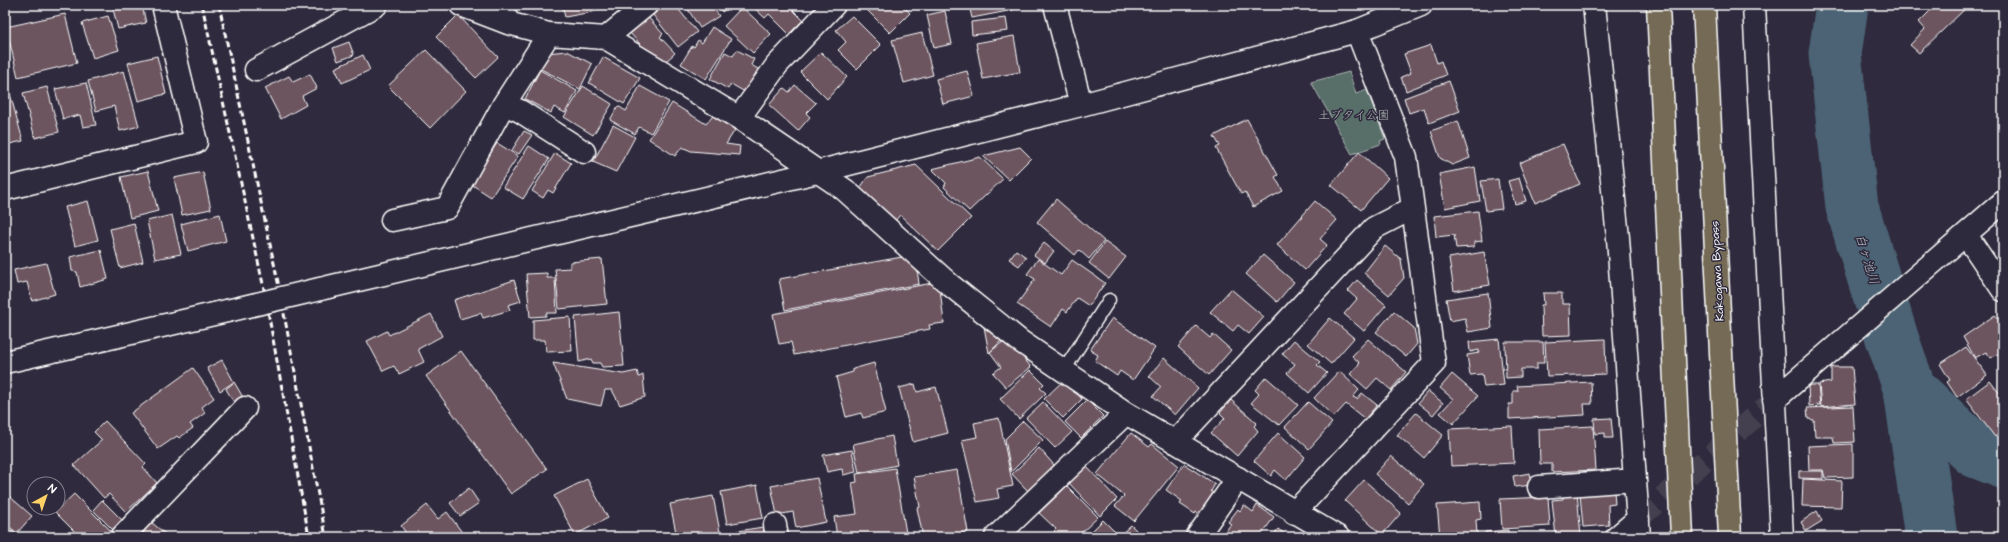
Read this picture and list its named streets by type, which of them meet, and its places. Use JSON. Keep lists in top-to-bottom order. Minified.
{"streets":{"highway":["Kakogawa Bypass"]},"water":["白ヶ池川"],"parks":["土ブタイ公園"],"north":"top right"}
